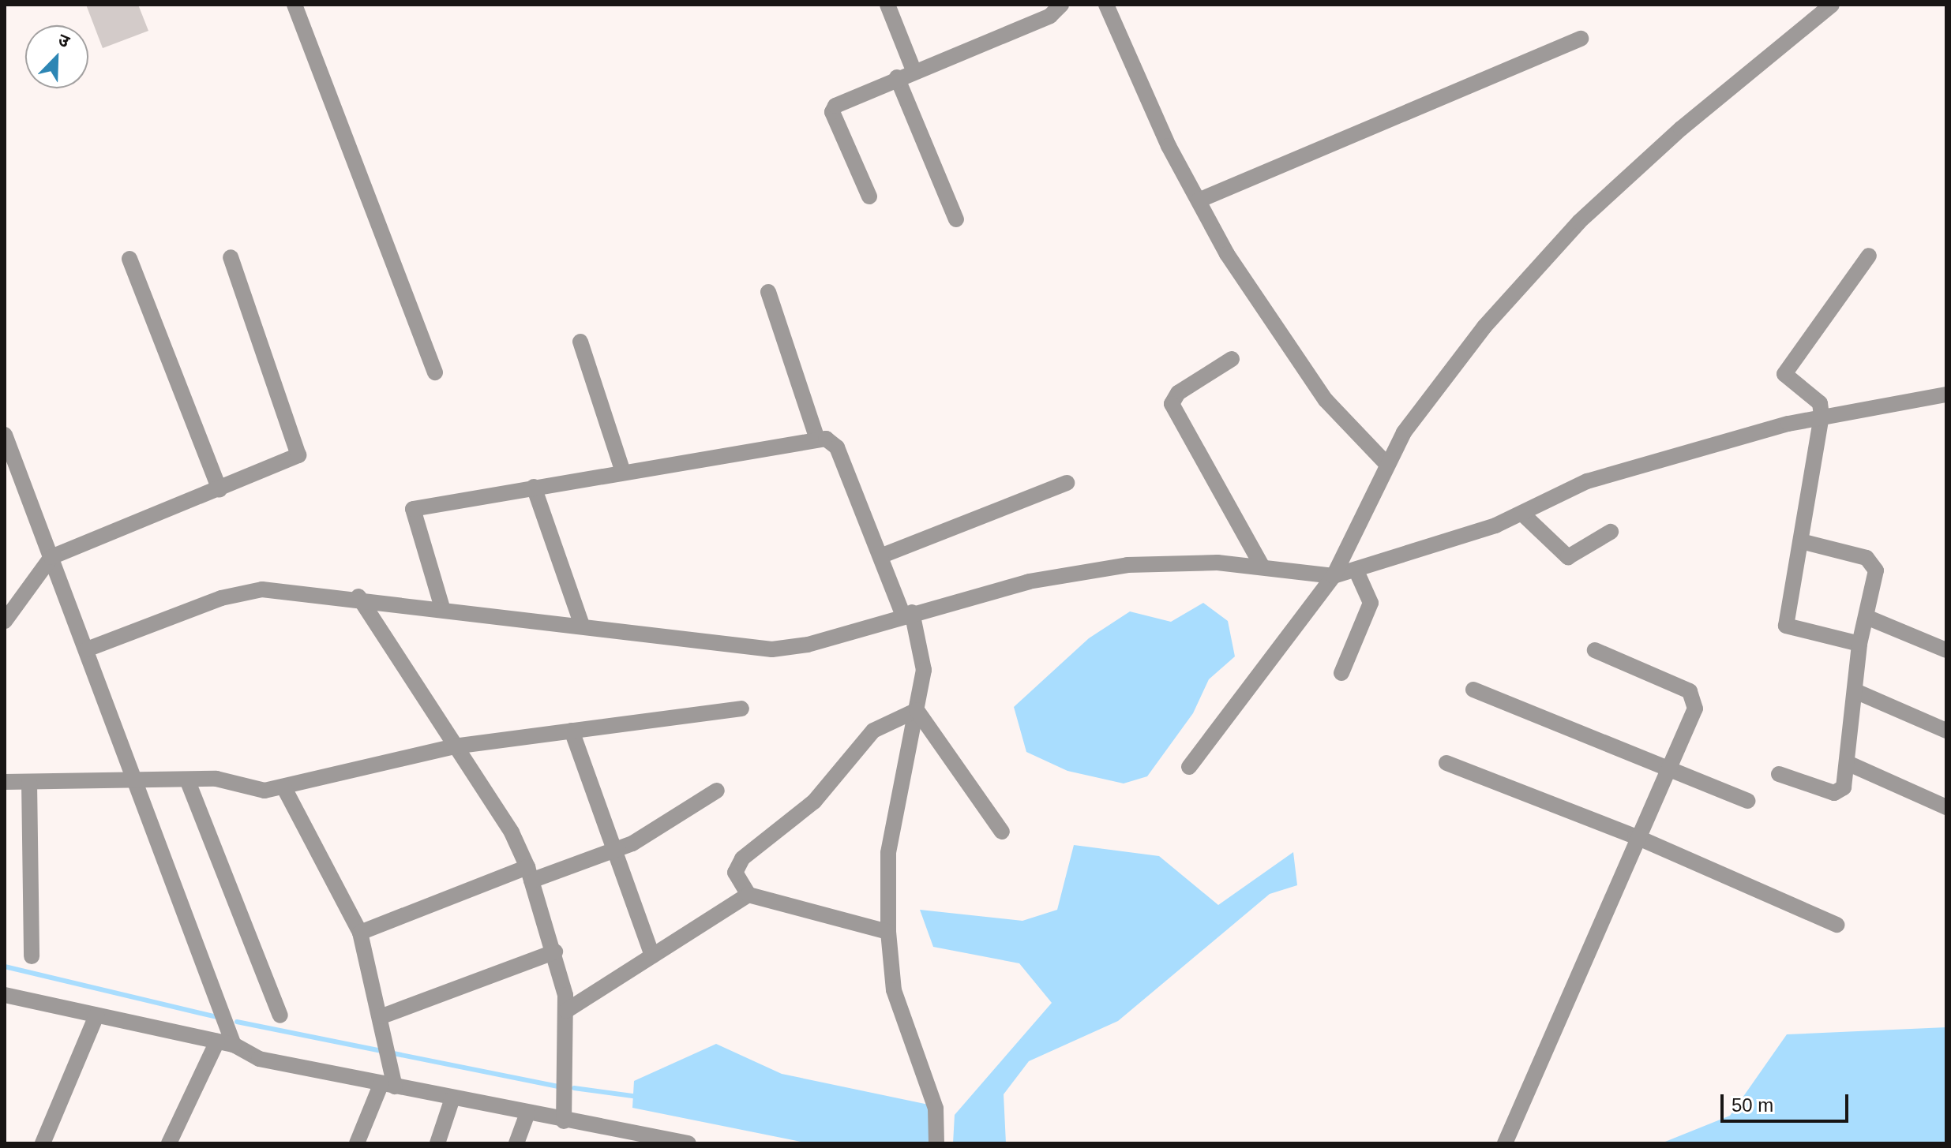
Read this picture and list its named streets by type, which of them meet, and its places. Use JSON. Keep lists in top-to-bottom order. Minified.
{"scale_bar":"50 m","north":"top right"}
